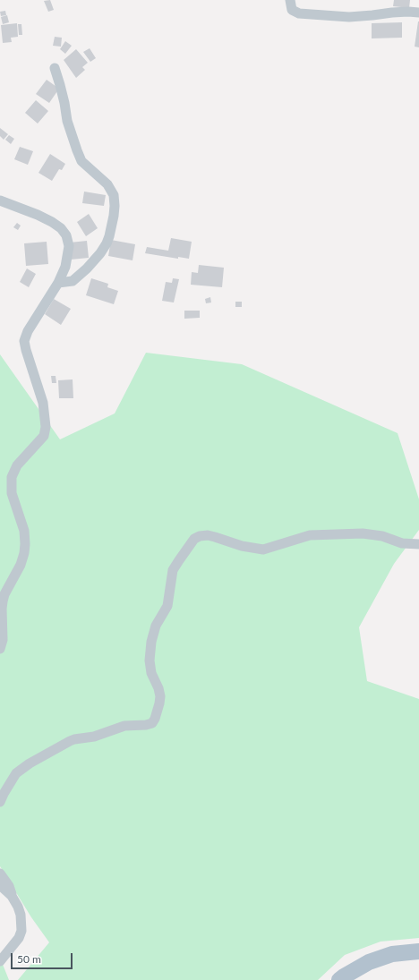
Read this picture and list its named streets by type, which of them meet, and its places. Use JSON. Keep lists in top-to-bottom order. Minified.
{"scale_bar":"50 m"}
